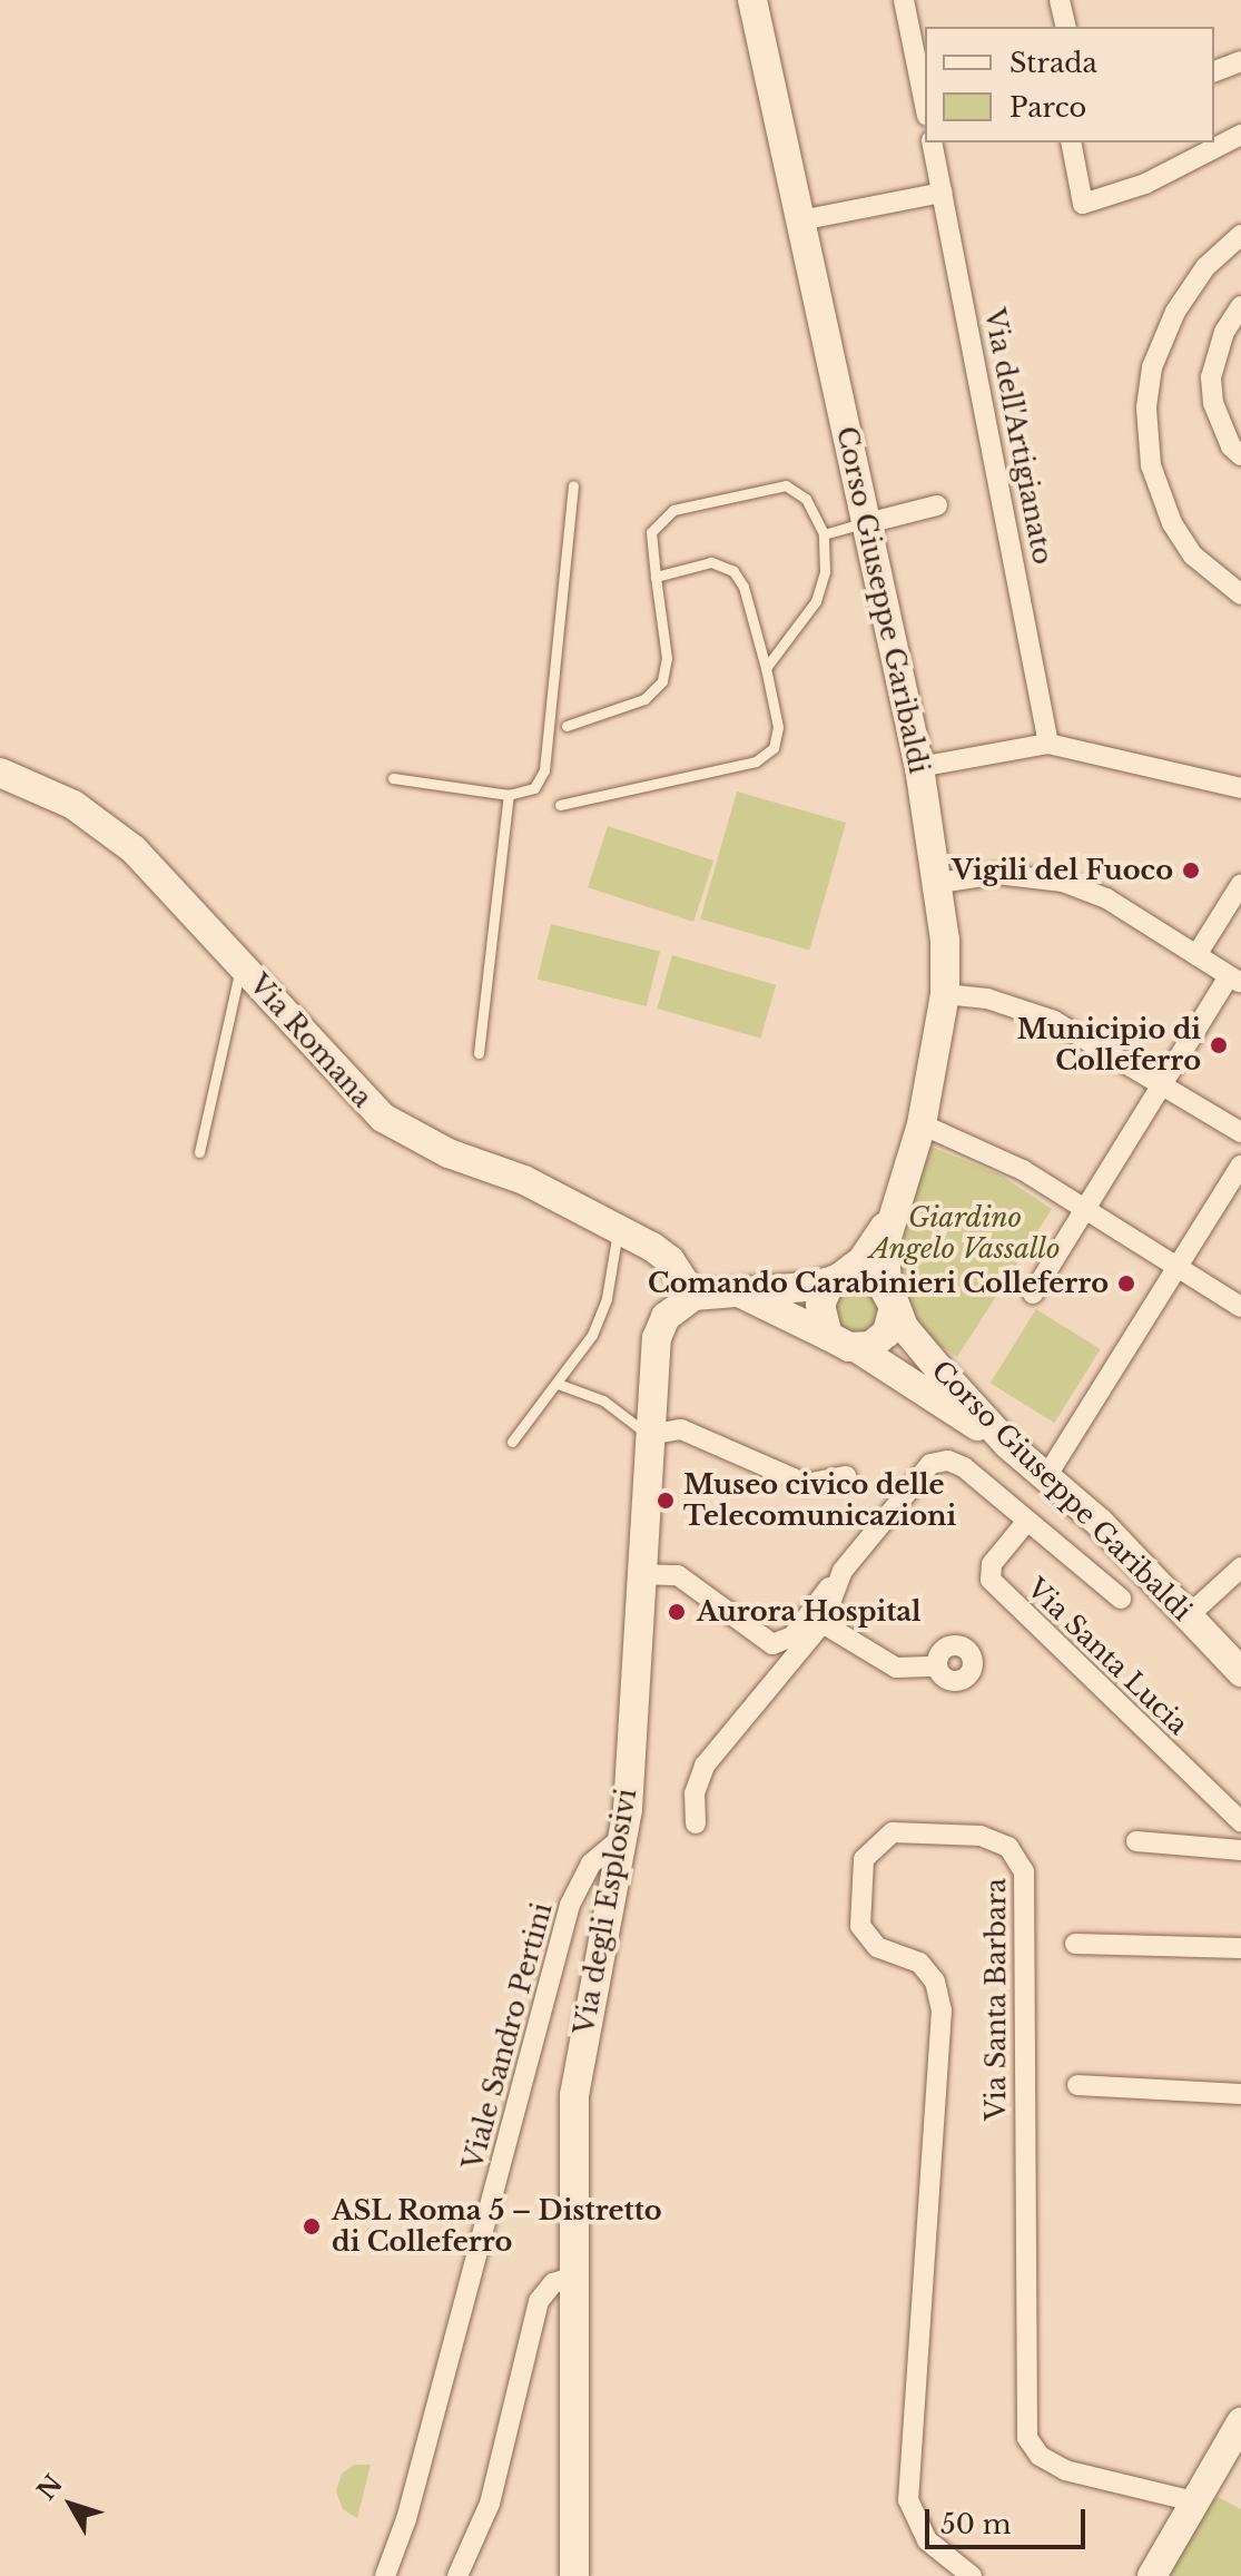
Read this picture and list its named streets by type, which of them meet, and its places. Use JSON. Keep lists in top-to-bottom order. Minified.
{"streets":{"main road":["Corso Giuseppe Garibaldi","Via Romana","Via degli Esplosivi"],"street":["Via dell'Artigianato","Via Santa Lucia","Via Santa Barbara","Viale Sandro Pertini"]},"crossings":[["Via Romana","Via degli Esplosivi"],["Via degli Esplosivi","Viale Sandro Pertini"]],"parks":["Giardino Angelo Vassallo"],"places":["Vigili del Fuoco","Municipio di Colleferro","Comando Carabinieri Colleferro","Museo civico delle Telecomunicazioni","Aurora Hospital","ASL Roma 5 – Distretto di Colleferro"],"legend":["Strada","Parco"],"scale_bar":"50 m","north":"top left"}
